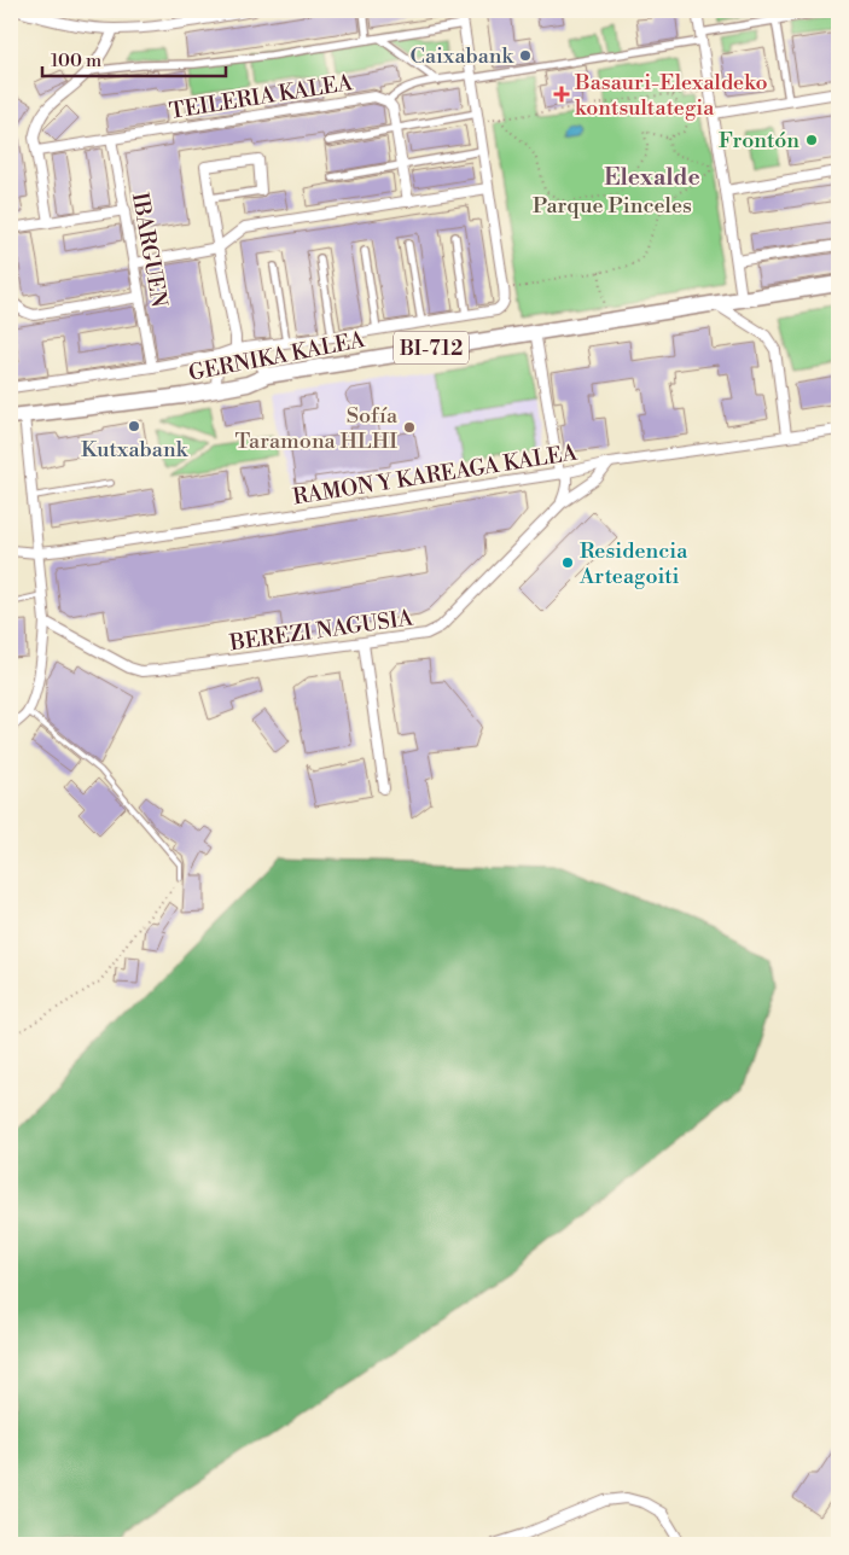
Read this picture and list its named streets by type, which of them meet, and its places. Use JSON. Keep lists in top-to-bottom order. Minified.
{"streets":{"main road":["BI-712","GERNIKA KALEA"],"street":["TEILERIA KALEA","IBARGUEN","RAMON Y KAREAGA KALEA","BEREZI NAGUSIA"]},"crossings":[["TEILERIA KALEA","IBARGUEN"],["RAMON Y KAREAGA KALEA","BEREZI NAGUSIA"]],"districts":["Elexalde"],"parks":["Parque Pinceles"],"places":{"other":["Caixabank","Frontón","Kutxabank","Sofía Taramona HLHI","Residencia Arteagoiti"],"health":["Basauri-Elexaldeko kontsultategia"]},"scale_bar":"100 m"}
